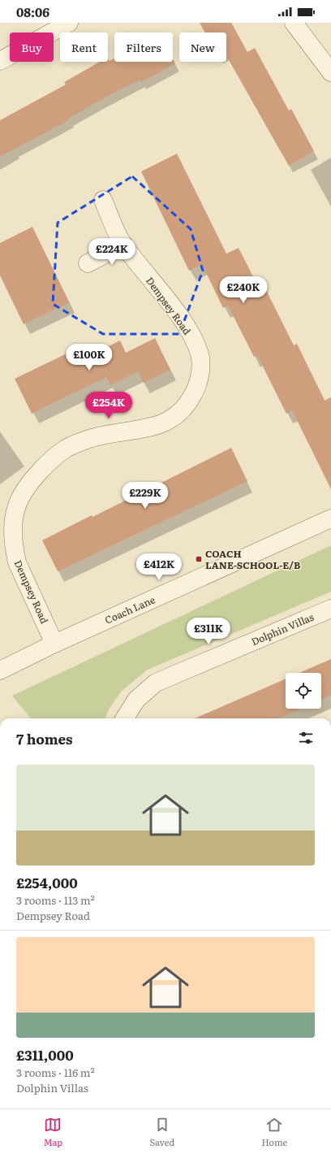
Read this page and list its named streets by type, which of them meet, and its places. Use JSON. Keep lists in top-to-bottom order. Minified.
{"streets":{"street":["Dempsey Road","Coach Lane","Dolphin Villas"]},"crossings":[["Dempsey Road","Coach Lane"]],"places":{"transit":["COACH LANE-SCHOOL-E/B"]},"page":{"status":"08:06","chip":["Buy","Rent","Filters","New"],"price":["£224K","£240K","£100K","£254K","£229K","£412K","£311K"],"heading":"7 homes","list":[{"name":"£254,000","note":"3 rooms · 113 m² · Dempsey Road"},{"name":"£311,000","note":"3 rooms · 116 m² · Dolphin Villas"}],"tabs":["Map","Saved","Home"]}}
